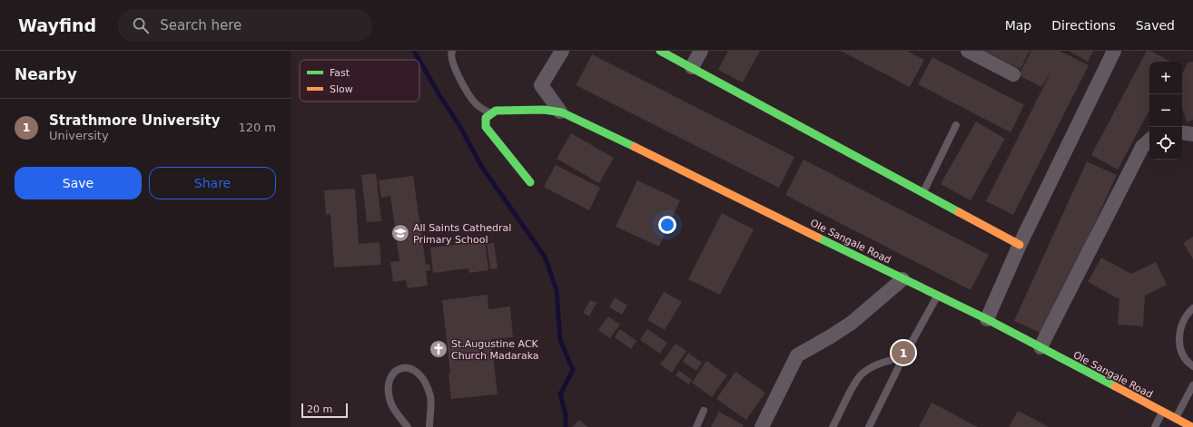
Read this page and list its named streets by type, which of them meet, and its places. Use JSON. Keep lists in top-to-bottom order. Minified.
{"streets":{"street":["Ole Sangale Road"]},"places":{"school or university":["All Saints Cathedral Primary School"],"church":["St.Augustine ACK Church Madaraka"]},"legend":["Fast","Slow"],"scale_bar":"20 m","page":{"header":"Wayfind","search":"Search here","nav":["Map","Directions","Saved"],"heading":"Nearby","map_buttons":["+","−"],"list":[{"mark":"1","name":"Strathmore University","note":"University","value":"120 m"}],"buttons":["Save","Share"],"pins":"1","scale":"20 m"}}
